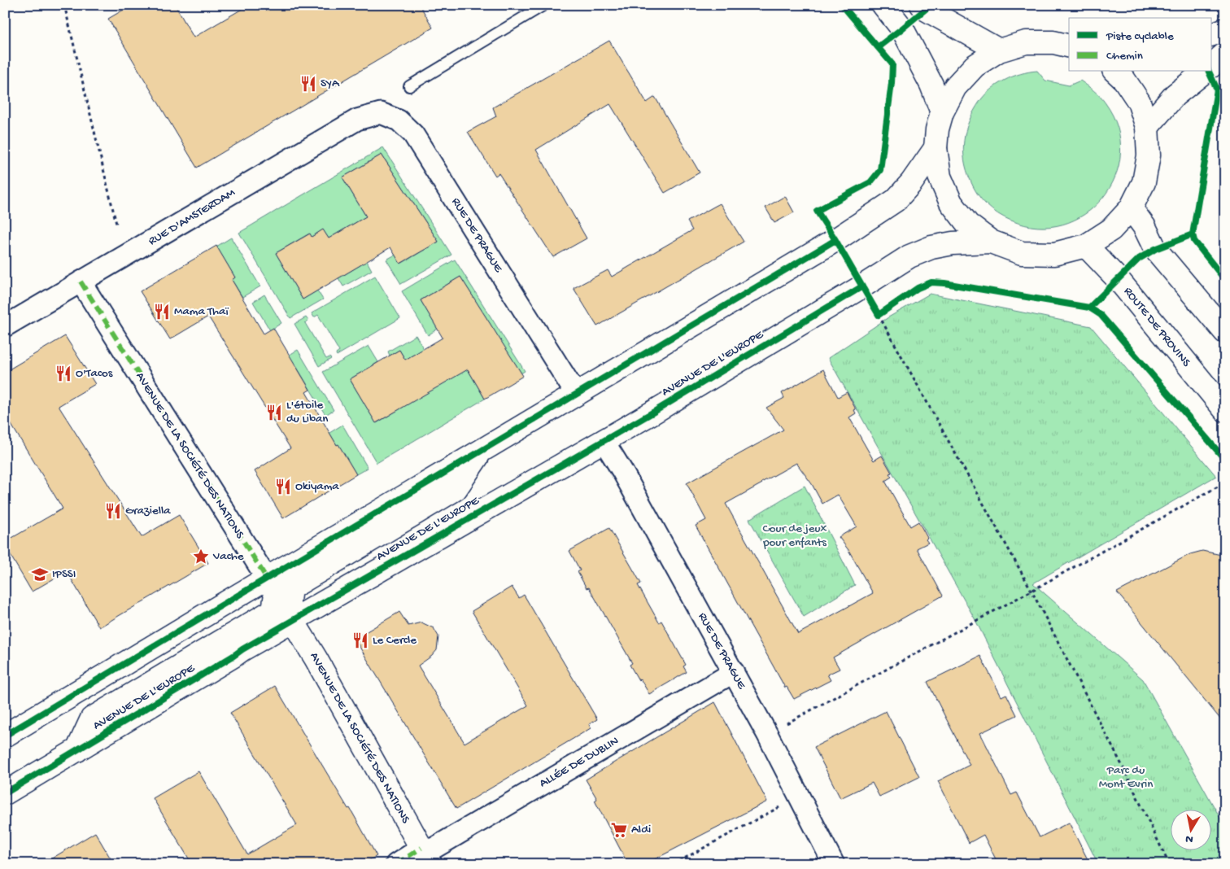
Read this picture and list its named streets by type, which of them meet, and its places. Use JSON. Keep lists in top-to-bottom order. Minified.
{"streets":{"main road":["ROUTE DE PROVINS","AVENUE DE L'EUROPE","AVENUE DE LA SOCIÉTÉ DES NATIONS"],"street":["RUE D'AMSTERDAM","RUE DE PRAGUE","ALLÉE DE DUBLIN"]},"crossings":[["RUE D'AMSTERDAM","RUE DE PRAGUE"],["RUE D'AMSTERDAM","AVENUE DE LA SOCIÉTÉ DES NATIONS"],["RUE DE PRAGUE","AVENUE DE L'EUROPE"],["RUE DE PRAGUE","ALLÉE DE DUBLIN"],["AVENUE DE L'EUROPE","AVENUE DE LA SOCIÉTÉ DES NATIONS"],["AVENUE DE LA SOCIÉTÉ DES NATIONS","ALLÉE DE DUBLIN"]],"parks":["Cour de jeux pour enfants","Parc du Mont Evrin"],"places":{"restaurant":["SYA","Mama Thaï","O'Tacos","L'étoile du Liban","Okiyama","Graziella","Le Cercle"],"place":["Vache"],"school or university":["IPSSI"],"supermarket":["Aldi"]},"legend":["Piste cyclable","Chemin"],"north":"bottom"}
